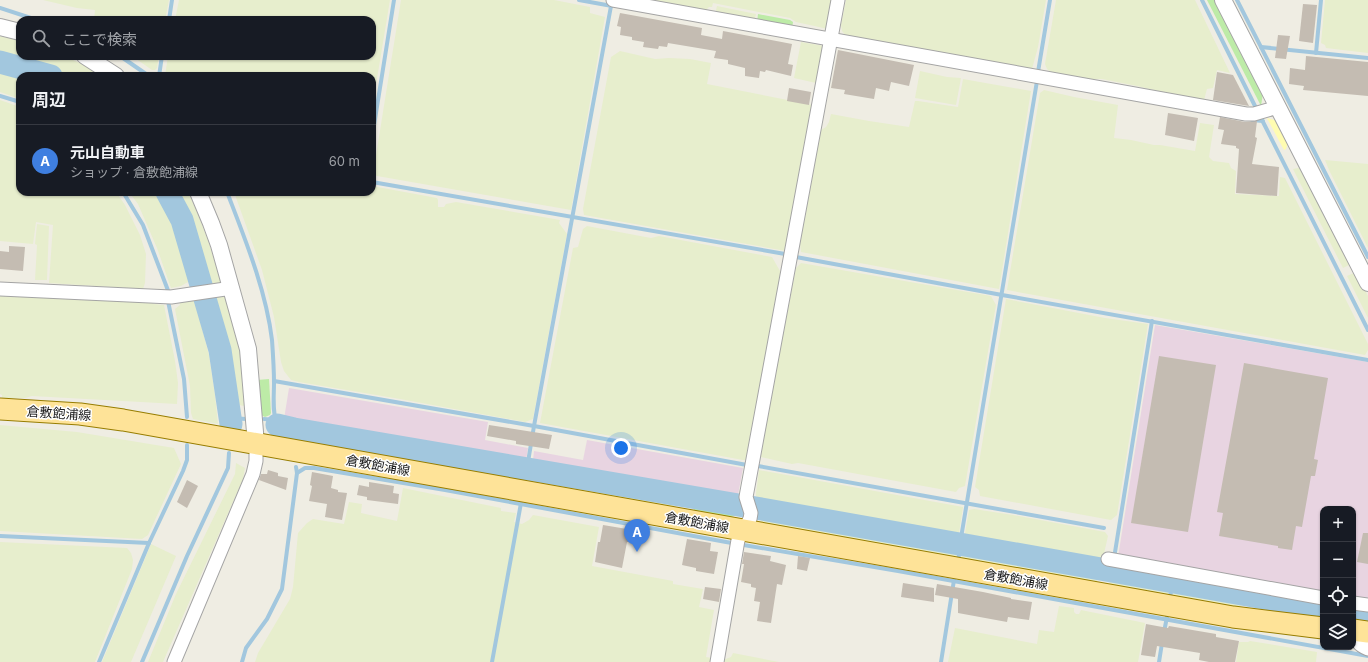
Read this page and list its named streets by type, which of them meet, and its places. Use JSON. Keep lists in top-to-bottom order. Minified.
{"streets":{"main road":["倉敷飽浦線"]},"page":{"search":"ここで検索","heading":"周辺","list":[{"mark":"A","name":"元山自動車","note":"ショップ · 倉敷飽浦線","value":"60 m"}],"map_buttons":["+","−"],"pins":"A"}}
